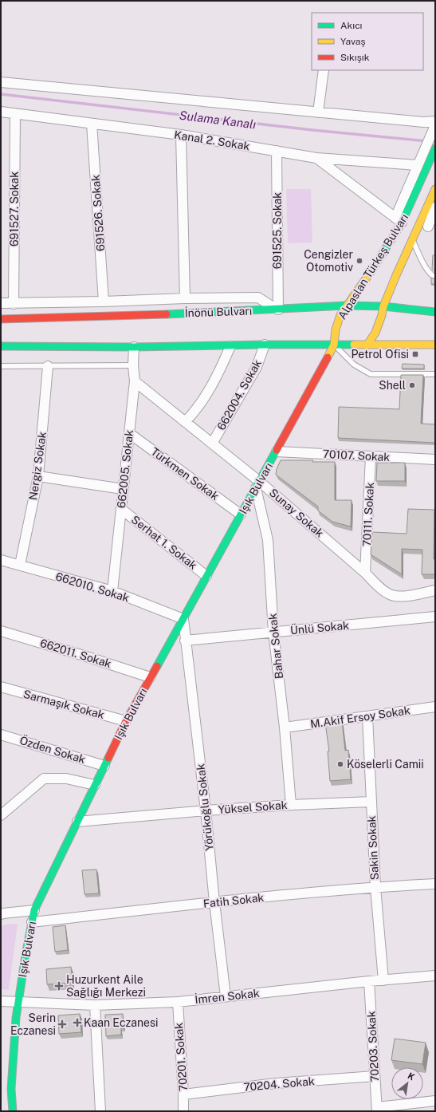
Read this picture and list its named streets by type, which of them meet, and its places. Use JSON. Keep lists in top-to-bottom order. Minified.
{"streets":{"main road":["Alpaslan Türkeş Bulvarı","İnönü Bulvarı","Işık Bulvarı"],"street":["Kanal 2. Sokak","691527. Sokak","691526. Sokak","691525. Sokak","662004. Sokak","70107. Sokak","Nergiz Sokak","662005. Sokak","Türkmen Sokak","Sunay Sokak","70111. Sokak","Serhat 1. Sokak","662010. Sokak","Ünlü Sokak","Bahar Sokak","662011. Sokak","Sarmaşık Sokak","M.Akif Ersoy Sokak","Özden Sokak","Yörükoğlu Sokak","Yüksel Sokak","Sakin Sokak","Fatih Sokak","İmren Sokak","70203. Sokak","70201. Sokak","70204. Sokak"]},"crossings":[["Kanal 2. Sokak","691527. Sokak"],["Kanal 2. Sokak","691526. Sokak"],["Kanal 2. Sokak","691525. Sokak"],["Kanal 2. Sokak","Alpaslan Türkeş Bulvarı"],["691525. Sokak","İnönü Bulvarı"],["Alpaslan Türkeş Bulvarı","İnönü Bulvarı"],["Alpaslan Türkeş Bulvarı","Işık Bulvarı"],["662004. Sokak","Sunay Sokak"],["70107. Sokak","Işık Bulvarı"],["70107. Sokak","70111. Sokak"],["Nergiz Sokak","662010. Sokak"],["662005. Sokak","Türkmen Sokak"],["662005. Sokak","Sunay Sokak"],["662005. Sokak","Serhat 1. Sokak"],["662005. Sokak","662010. Sokak"],["Türkmen Sokak","Işık Bulvarı"],["Işık Bulvarı","Sunay Sokak"],["Işık Bulvarı","Serhat 1. Sokak"],["Işık Bulvarı","662010. Sokak"],["Işık Bulvarı","Bahar Sokak"],["Işık Bulvarı","662011. Sokak"],["Işık Bulvarı","Sarmaşık Sokak"],["Işık Bulvarı","Özden Sokak"],["Işık Bulvarı","Yörükoğlu Sokak"],["Işık Bulvarı","Yüksel Sokak"],["Işık Bulvarı","Fatih Sokak"],["Işık Bulvarı","İmren Sokak"],["Sunay Sokak","70111. Sokak"],["Sunay Sokak","Bahar Sokak"],["662010. Sokak","Yörükoğlu Sokak"],["Ünlü Sokak","Bahar Sokak"],["Ünlü Sokak","Yörükoğlu Sokak"],["Bahar Sokak","M.Akif Ersoy Sokak"],["Bahar Sokak","Yüksel Sokak"],["M.Akif Ersoy Sokak","Sakin Sokak"],["Yörükoğlu Sokak","Yüksel Sokak"],["Yörükoğlu Sokak","Fatih Sokak"],["Yörükoğlu Sokak","İmren Sokak"],["Yüksel Sokak","Sakin Sokak"],["Sakin Sokak","Fatih Sokak"],["Sakin Sokak","İmren Sokak"],["İmren Sokak","70203. Sokak"],["İmren Sokak","70201. Sokak"],["70203. Sokak","70204. Sokak"],["70201. Sokak","70204. Sokak"]],"water":["Sulama Kanalı"],"places":{"other":["Cengizler Otomotiv","Shell","Köselerli Camii"],"transit":["Petrol Ofisi"],"health":["Huzurkent Aile Sağlığı Merkezi","Kaan Eczanesi","Serin Eczanesi"]},"legend":["Akıcı","Yavaş","Sıkışık"],"north":"top right"}
